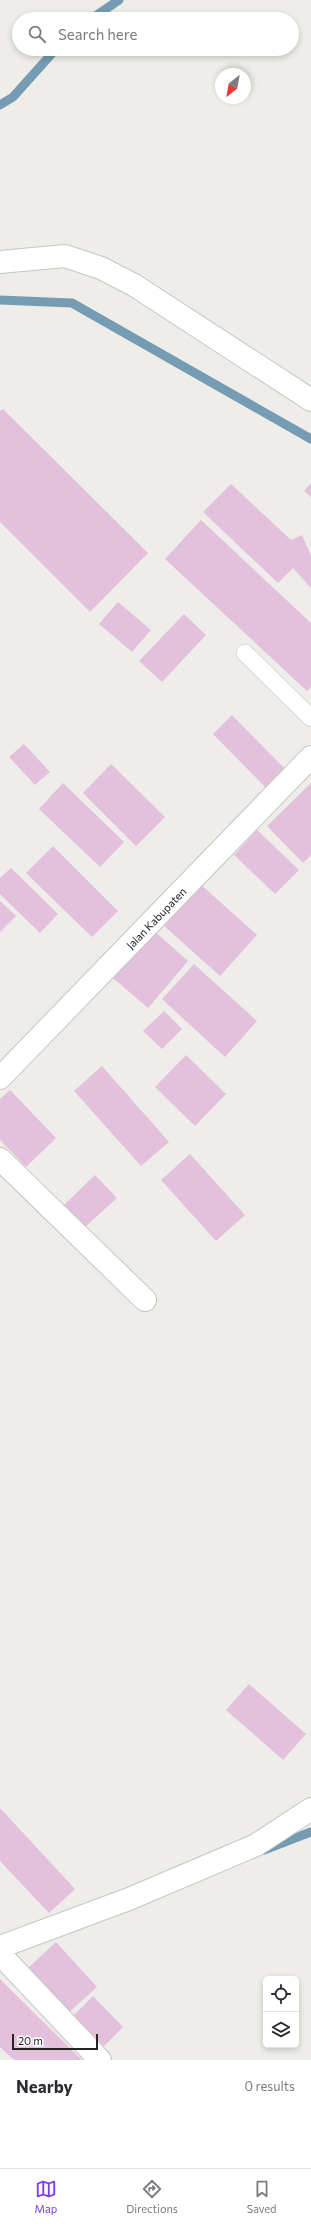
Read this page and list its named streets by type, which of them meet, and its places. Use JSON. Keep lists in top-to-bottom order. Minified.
{"streets":{"street":["Jalan Kabupaten"]},"scale_bar":"20 m","north":"bottom left","page":{"search":"Search here","scale":"20 m","heading":["Nearby","0 results"],"nav":["Map","Directions","Saved"]}}
